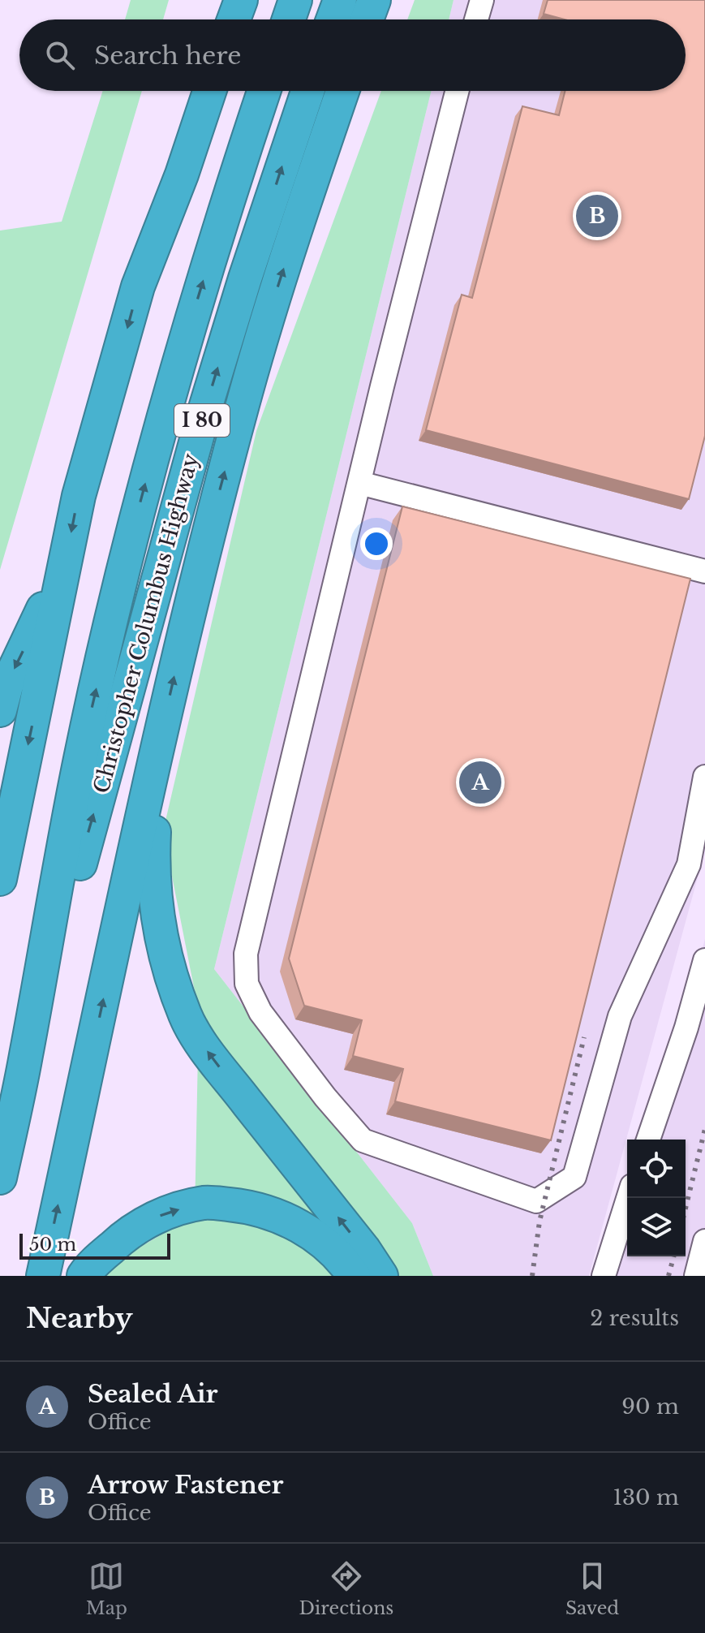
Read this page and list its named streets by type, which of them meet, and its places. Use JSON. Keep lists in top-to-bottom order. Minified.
{"streets":{"highway":["I 80","Christopher Columbus Highway"]},"scale_bar":"50 m","page":{"search":"Search here","pins":["B","A"],"scale":"50 m","heading":["Nearby","2 results"],"list":[{"mark":"A","name":"Sealed Air","note":"Office","value":"90 m"},{"mark":"B","name":"Arrow Fastener","note":"Office","value":"130 m"}],"nav":["Map","Directions","Saved"]}}
